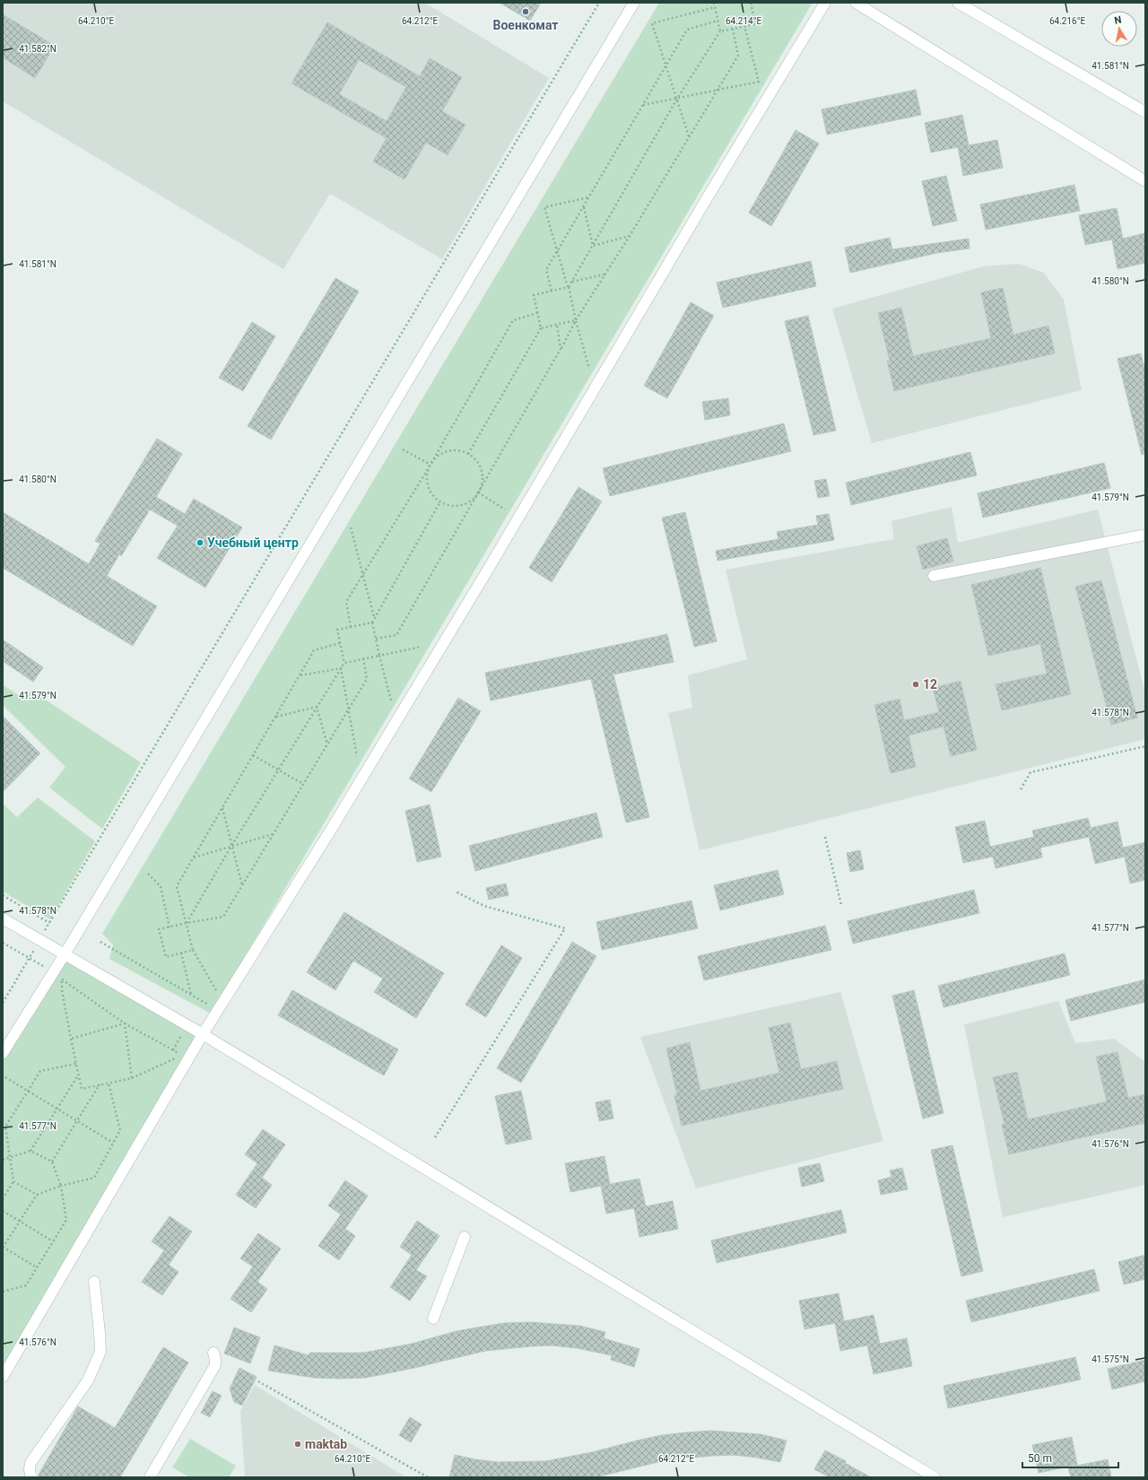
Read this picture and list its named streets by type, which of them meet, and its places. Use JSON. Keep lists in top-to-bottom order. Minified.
{"places":["Военкомат","Учебный центр","12","maktab"],"scale_bar":"50 m","north":"top","coordinates":["64.210°E","64.212°E","64.214°E","64.216°E","41.582°N","41.581°N","41.580°N","41.579°N","41.578°N","41.577°N","41.576°N","41.575°N"]}
